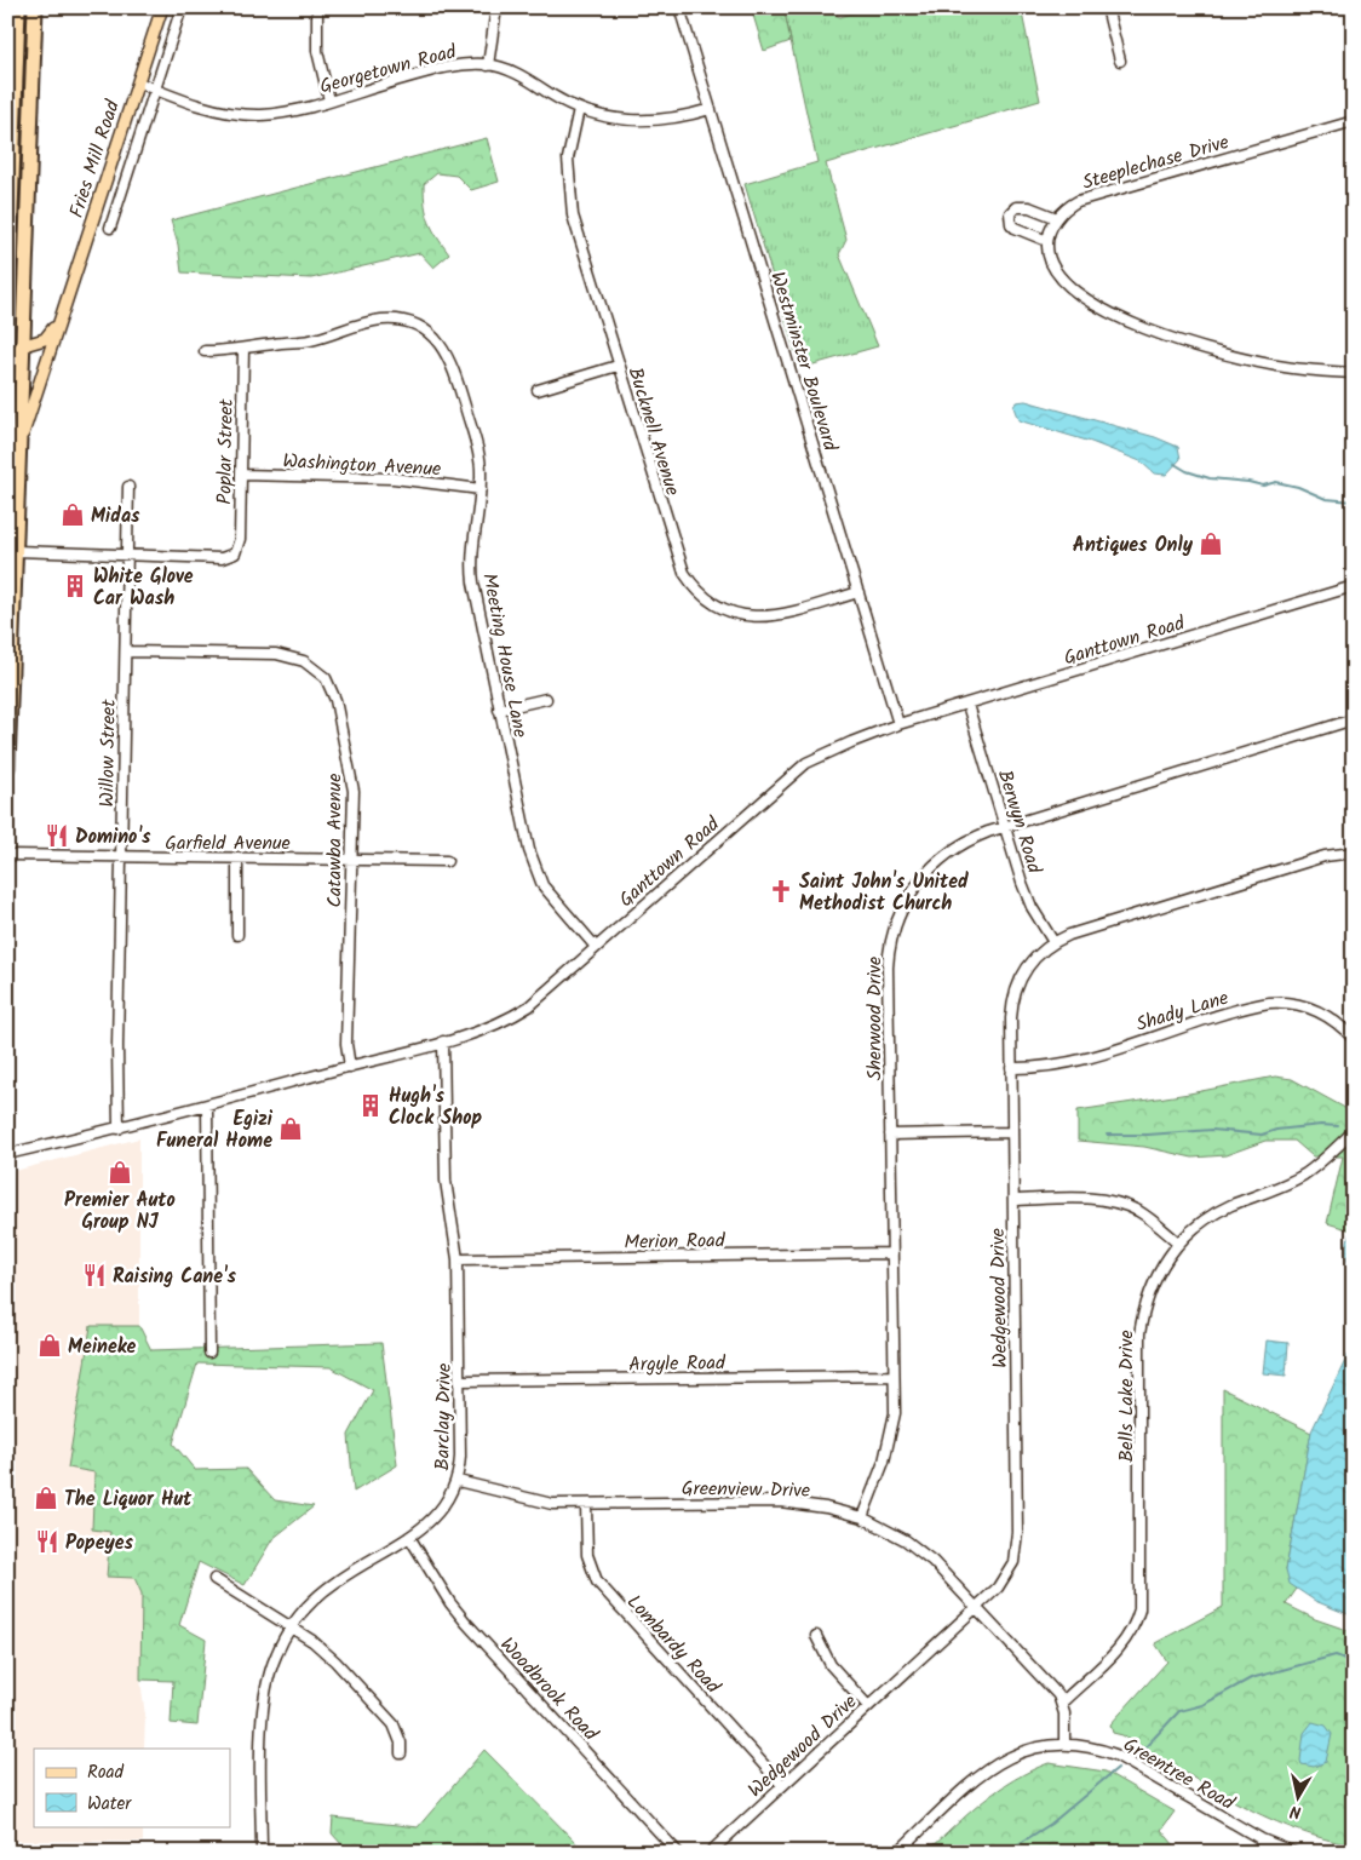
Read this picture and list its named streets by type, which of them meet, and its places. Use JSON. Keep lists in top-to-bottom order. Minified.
{"streets":{"main road":["Fries Mill Road"],"street":["Georgetown Road","Steeplechase Drive","Westminster Boulevard","Bucknell Avenue","Poplar Street","Washington Avenue","Ganttown Road","Meeting House Lane","Willow Street","Berwyn Road","Catawba Avenue","Garfield Avenue","Shady Lane","Sherwood Drive","Merion Road","Wedgewood Drive","Argyle Road","Bells Lake Drive","Barclay Drive","Greenview Drive","Lombardy Road","Woodbrook Road","Greentree Road"]},"crossings":[["Georgetown Road","Fries Mill Road"],["Georgetown Road","Westminster Boulevard"],["Georgetown Road","Bucknell Avenue"],["Westminster Boulevard","Bucknell Avenue"],["Westminster Boulevard","Ganttown Road"],["Poplar Street","Washington Avenue"],["Poplar Street","Meeting House Lane"],["Poplar Street","Willow Street"],["Washington Avenue","Meeting House Lane"],["Ganttown Road","Meeting House Lane"],["Ganttown Road","Willow Street"],["Ganttown Road","Berwyn Road"],["Ganttown Road","Catawba Avenue"],["Ganttown Road","Barclay Drive"],["Willow Street","Catawba Avenue"],["Willow Street","Garfield Avenue"],["Berwyn Road","Sherwood Drive"],["Berwyn Road","Wedgewood Drive"],["Catawba Avenue","Garfield Avenue"],["Shady Lane","Wedgewood Drive"],["Sherwood Drive","Merion Road"],["Sherwood Drive","Argyle Road"],["Sherwood Drive","Greenview Drive"],["Merion Road","Barclay Drive"],["Wedgewood Drive","Greenview Drive"],["Wedgewood Drive","Lombardy Road"],["Argyle Road","Barclay Drive"],["Bells Lake Drive","Greenview Drive"],["Barclay Drive","Greenview Drive"],["Barclay Drive","Woodbrook Road"],["Greenview Drive","Lombardy Road"]],"places":{"shop":["Midas","Antiques Only","Egizi Funeral Home","Premier Auto Group NJ","Meineke","The Liquor Hut"],"building":["White Glove Car Wash","Hugh's Clock Shop"],"restaurant":["Domino's","Raising Cane's","Popeyes"],"church":["Saint John's United Methodist Church"]},"legend":["Road","Water"],"north":"bottom"}
